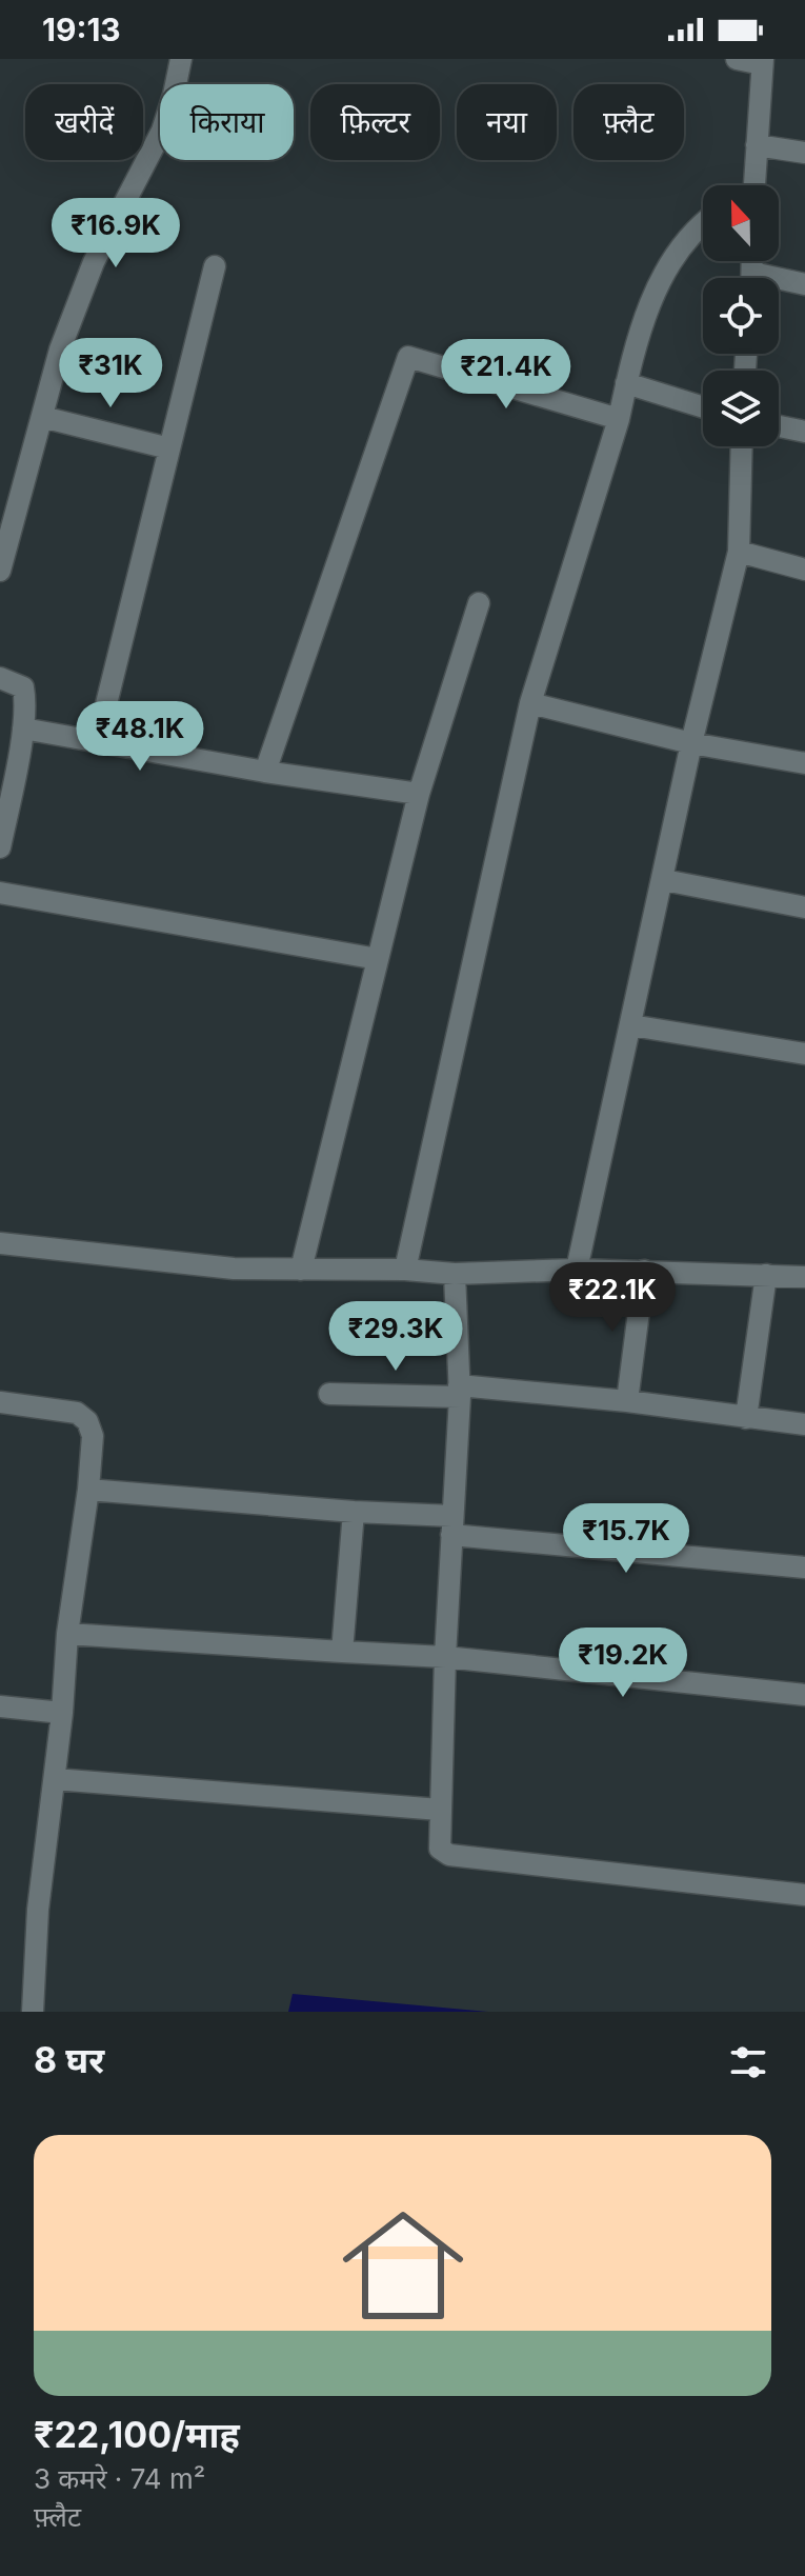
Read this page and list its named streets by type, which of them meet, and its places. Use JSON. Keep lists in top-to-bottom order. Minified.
{"north":"top","page":{"status":"19:13","chip":["खरीदें","किराया","फ़िल्टर","नया","फ़्लैट"],"price":["₹16.9K","₹31K","₹21.4K","₹48.1K","₹22.1K","₹29.3K","₹15.7K","₹19.2K"],"heading":"8 घर","list":[{"name":"₹22,100/माह","note":"3 कमरे · 74 m² · फ़्लैट"}]}}
